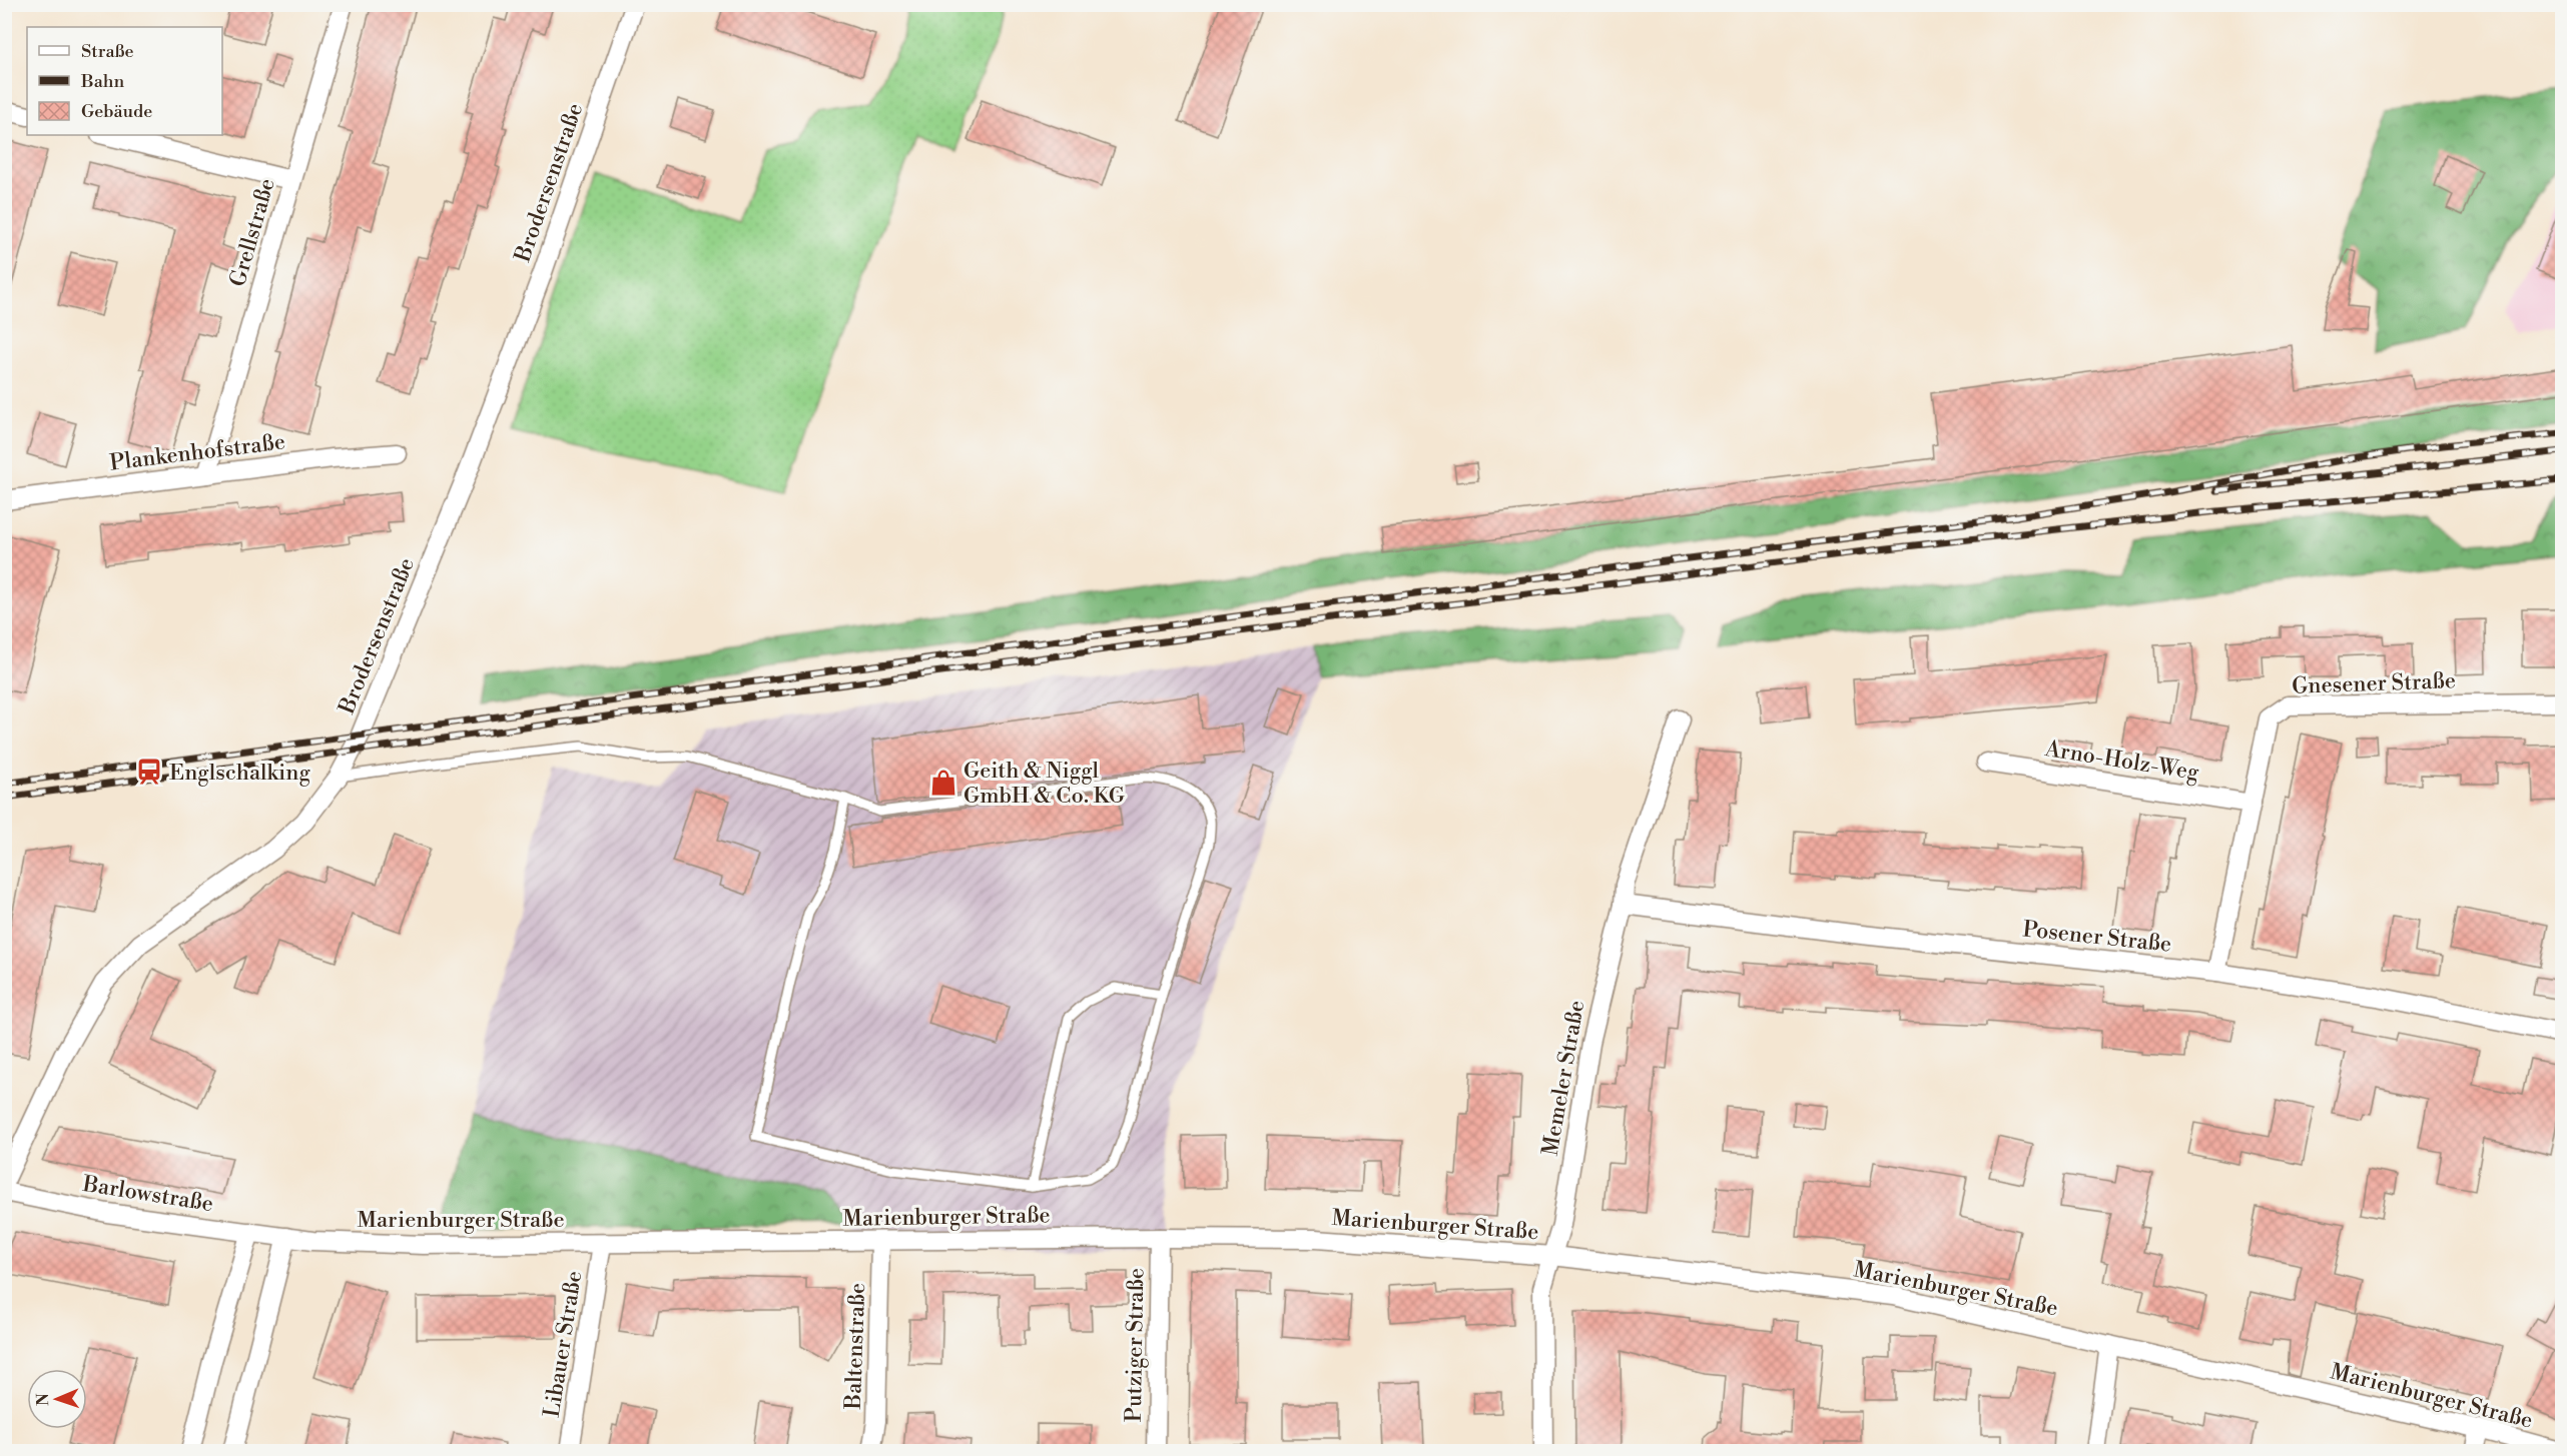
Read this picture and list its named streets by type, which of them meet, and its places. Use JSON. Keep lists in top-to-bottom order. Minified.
{"streets":{"street":["Brodersenstraße","Grellstraße","Plankenhofstraße","Gnesener Straße","Arno-Holz-Weg","Posener Straße","Memeler Straße","Barlowstraße","Marienburger Straße","Libauer Straße","Putziger Straße","Baltenstraße"]},"crossings":[["Grellstraße","Plankenhofstraße"],["Gnesener Straße","Arno-Holz-Weg"],["Gnesener Straße","Posener Straße"],["Posener Straße","Memeler Straße"],["Memeler Straße","Marienburger Straße"],["Barlowstraße","Marienburger Straße"],["Marienburger Straße","Libauer Straße"],["Marienburger Straße","Putziger Straße"],["Marienburger Straße","Baltenstraße"]],"places":{"station":["Englschalking"],"shop":["Geith & Niggl GmbH & Co. KG"]},"legend":["Straße","Bahn","Gebäude"],"north":"left"}
